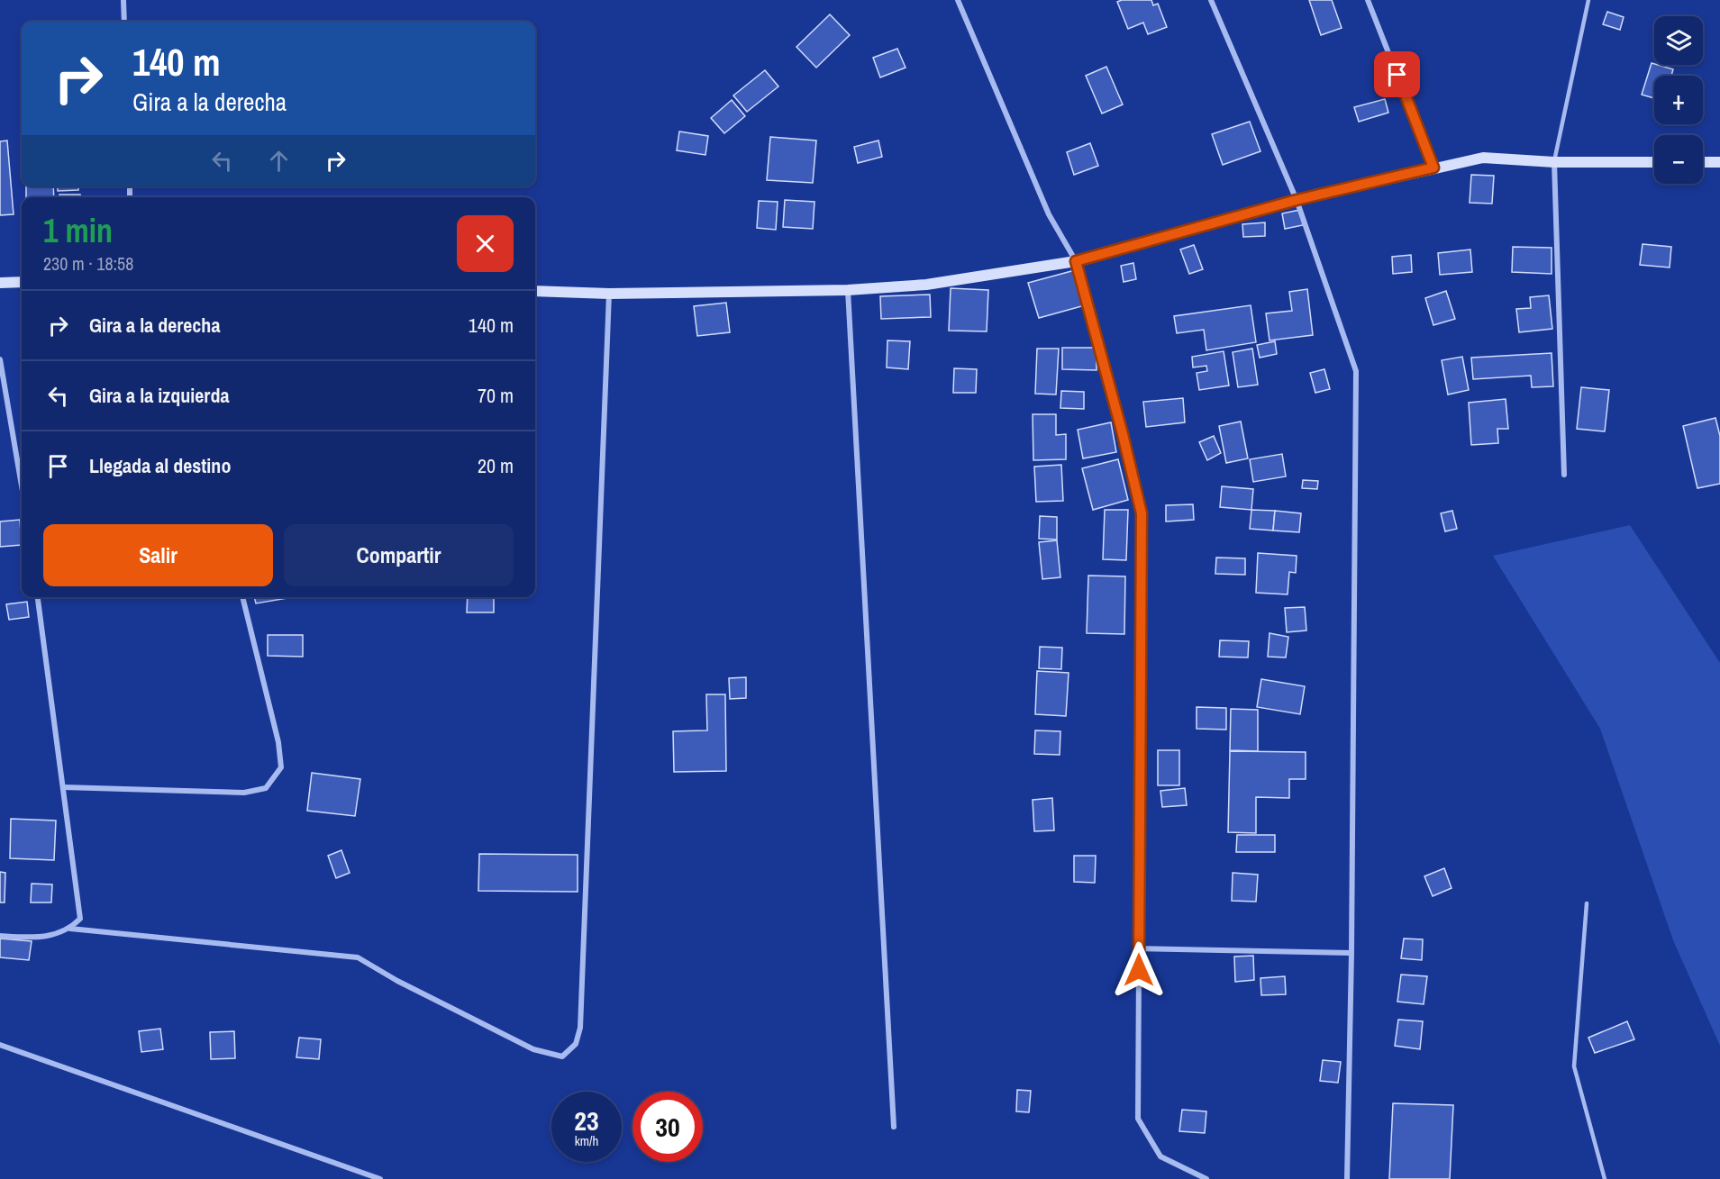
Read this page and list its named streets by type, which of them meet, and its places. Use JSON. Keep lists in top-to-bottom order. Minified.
{"page":{"map_buttons":["+","−"],"turn":["140 m","Gira a la derecha"],"heading":["1 min","230 m · 18:58"],"list":[{"name":"Gira a la derecha","value":"140 m"},{"name":"Gira a la izquierda","value":"70 m"},{"name":"Llegada al destino","value":"20 m"}],"buttons":["Salir","Compartir"],"speed":"23 km/h","limit":"30"}}
